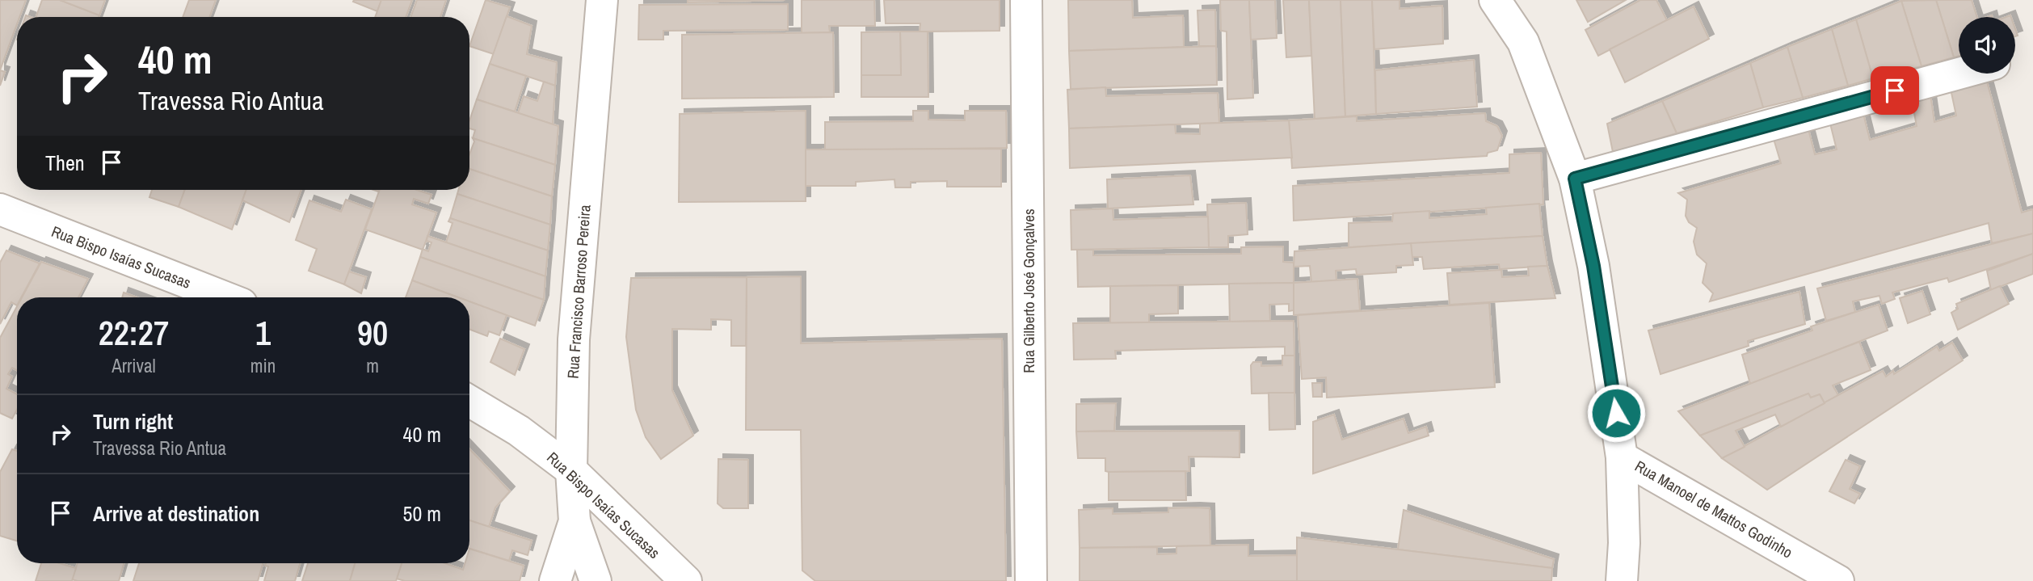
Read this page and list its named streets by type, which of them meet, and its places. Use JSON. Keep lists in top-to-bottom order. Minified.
{"streets":{"street":["Rua Bispo Isaías Sucasas","Rua Gilberto José Gonçalves","Rua Francisco Barroso Pereira","Rua Manoel de Mattos Godinho"]},"crossings":[["Rua Bispo Isaías Sucasas","Rua Francisco Barroso Pereira"]],"page":{"turn":["40 m","Travessa Rio Antua"],"then":"Then","eta":["22:27","Arrival","1","min","90","m"],"list":[{"name":"Turn right","note":"Travessa Rio Antua","value":"40 m"},{"name":"Arrive at destination","value":"50 m"}]}}
